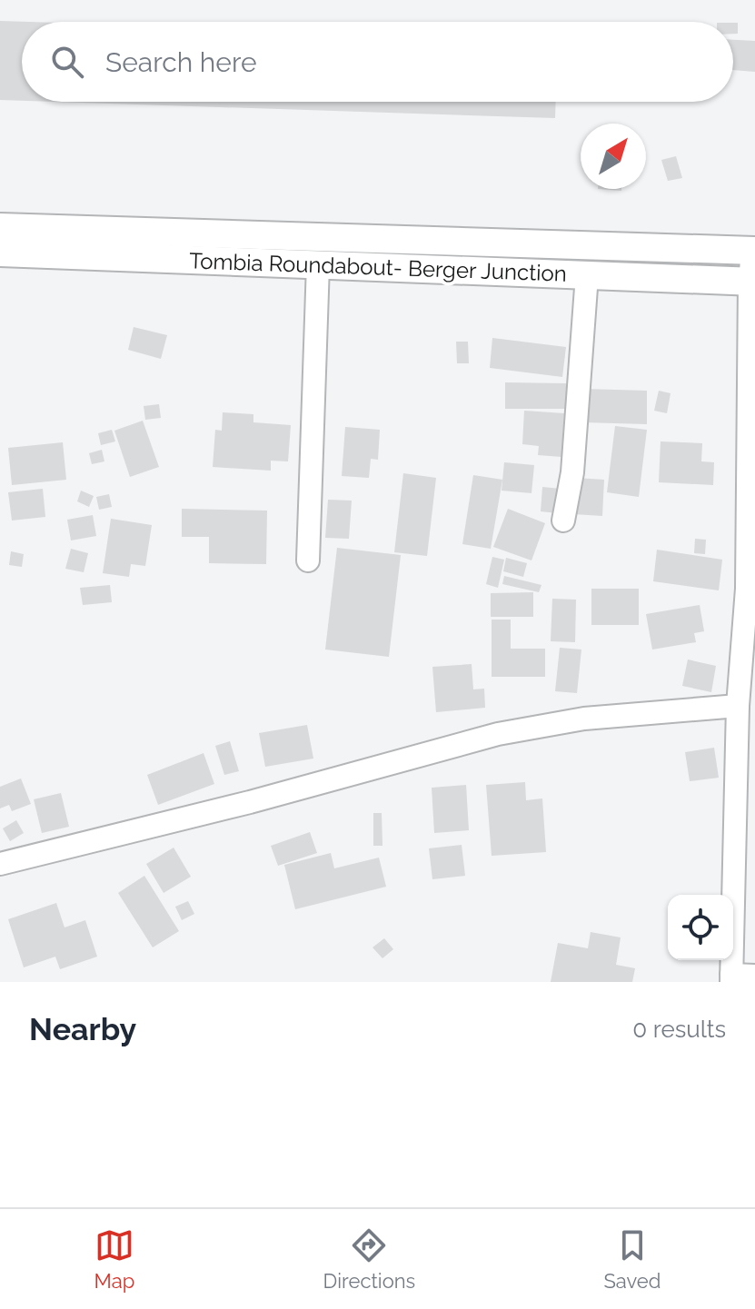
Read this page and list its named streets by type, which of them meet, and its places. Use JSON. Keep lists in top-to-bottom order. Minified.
{"streets":{"main road":["Tombia Roundabout- Berger Junction"]},"north":"top right","page":{"search":"Search here","heading":["Nearby","0 results"],"nav":["Map","Directions","Saved"]}}
